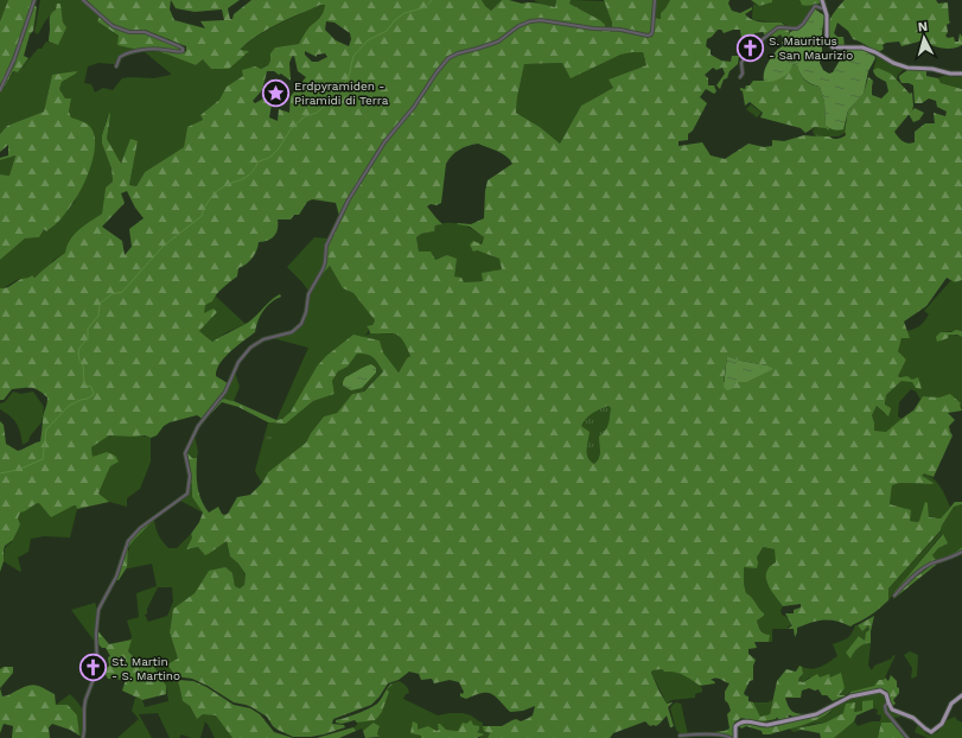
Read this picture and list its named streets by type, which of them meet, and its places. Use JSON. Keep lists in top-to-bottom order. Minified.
{"places":{"church":["S. Mauritius - San Maurizio","St. Martin - S. Martino"],"place":["Erdpyramiden - Piramidi di Terra"]},"north":"top"}
